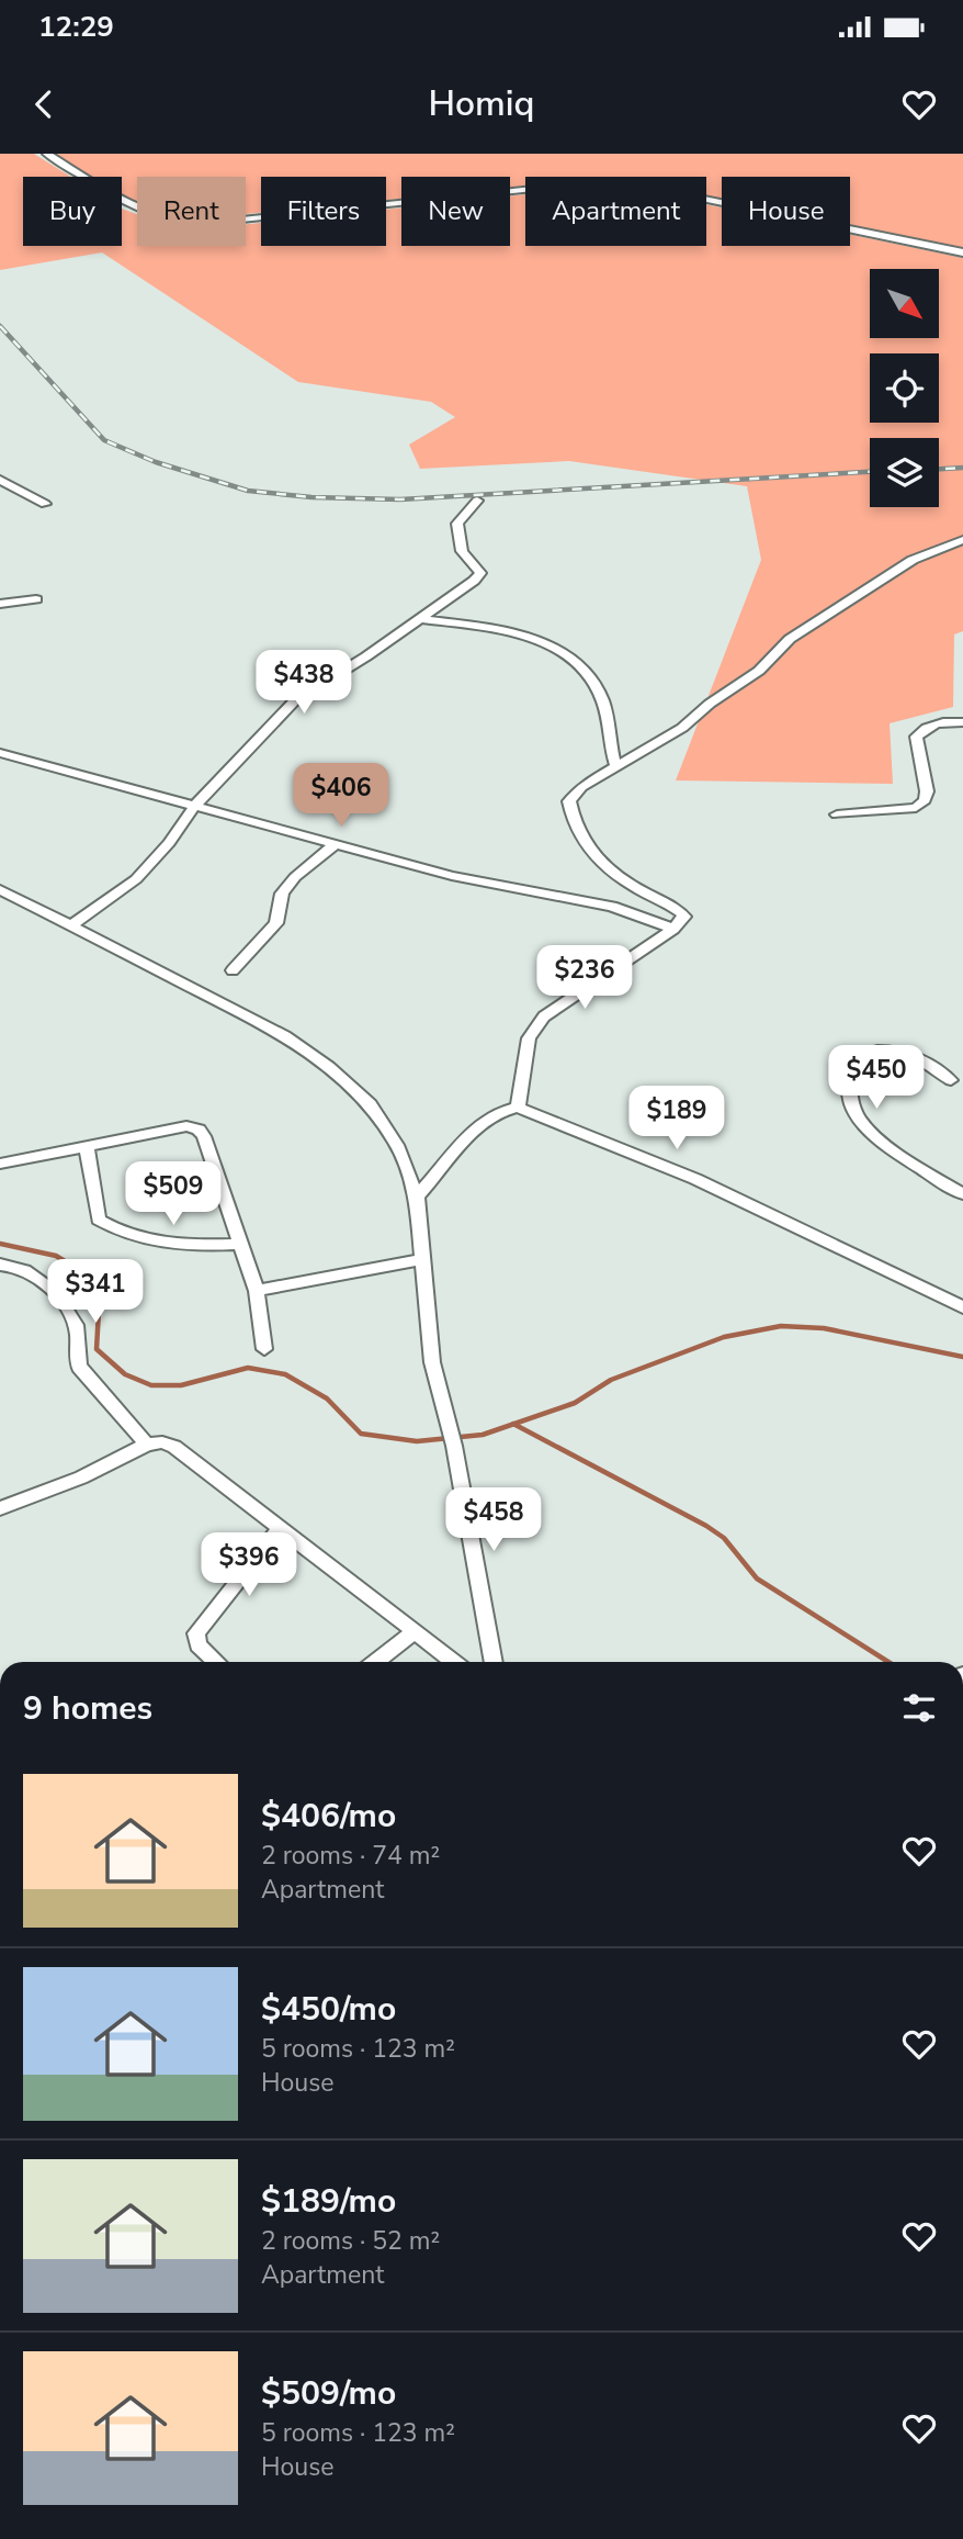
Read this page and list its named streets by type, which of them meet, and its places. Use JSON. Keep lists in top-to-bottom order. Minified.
{"north":"bottom right","page":{"status":"12:29","header":"Homiq","chip":["Buy","Rent","Filters","New","Apartment","House"],"price":["$438","$406","$236","$450","$189","$509","$341","$458","$396"],"heading":"9 homes","list":[{"name":"$406/mo","note":"2 rooms · 74 m² · Apartment"},{"name":"$450/mo","note":"5 rooms · 123 m² · House"},{"name":"$189/mo","note":"2 rooms · 52 m² · Apartment"},{"name":"$509/mo","note":"5 rooms · 123 m² · House"}]}}
